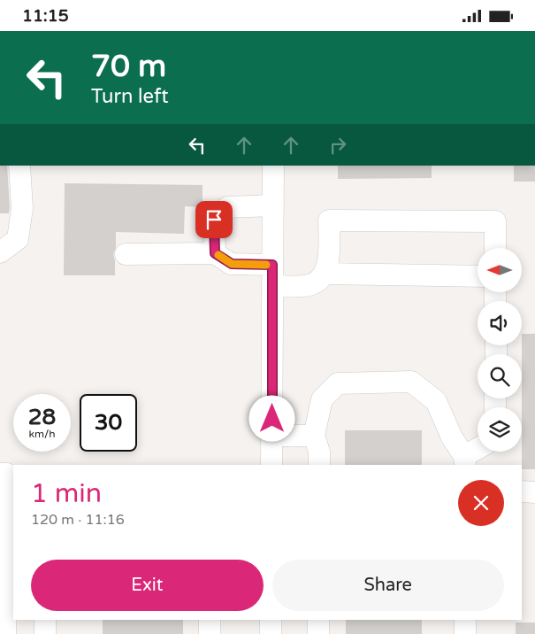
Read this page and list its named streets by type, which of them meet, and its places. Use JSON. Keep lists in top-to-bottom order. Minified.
{"north":"left","page":{"status":"11:15","turn":["70 m","Turn left"],"speed":"28 km/h","limit":"30","heading":["1 min","120 m · 11:16"],"buttons":["Exit","Share"]}}
